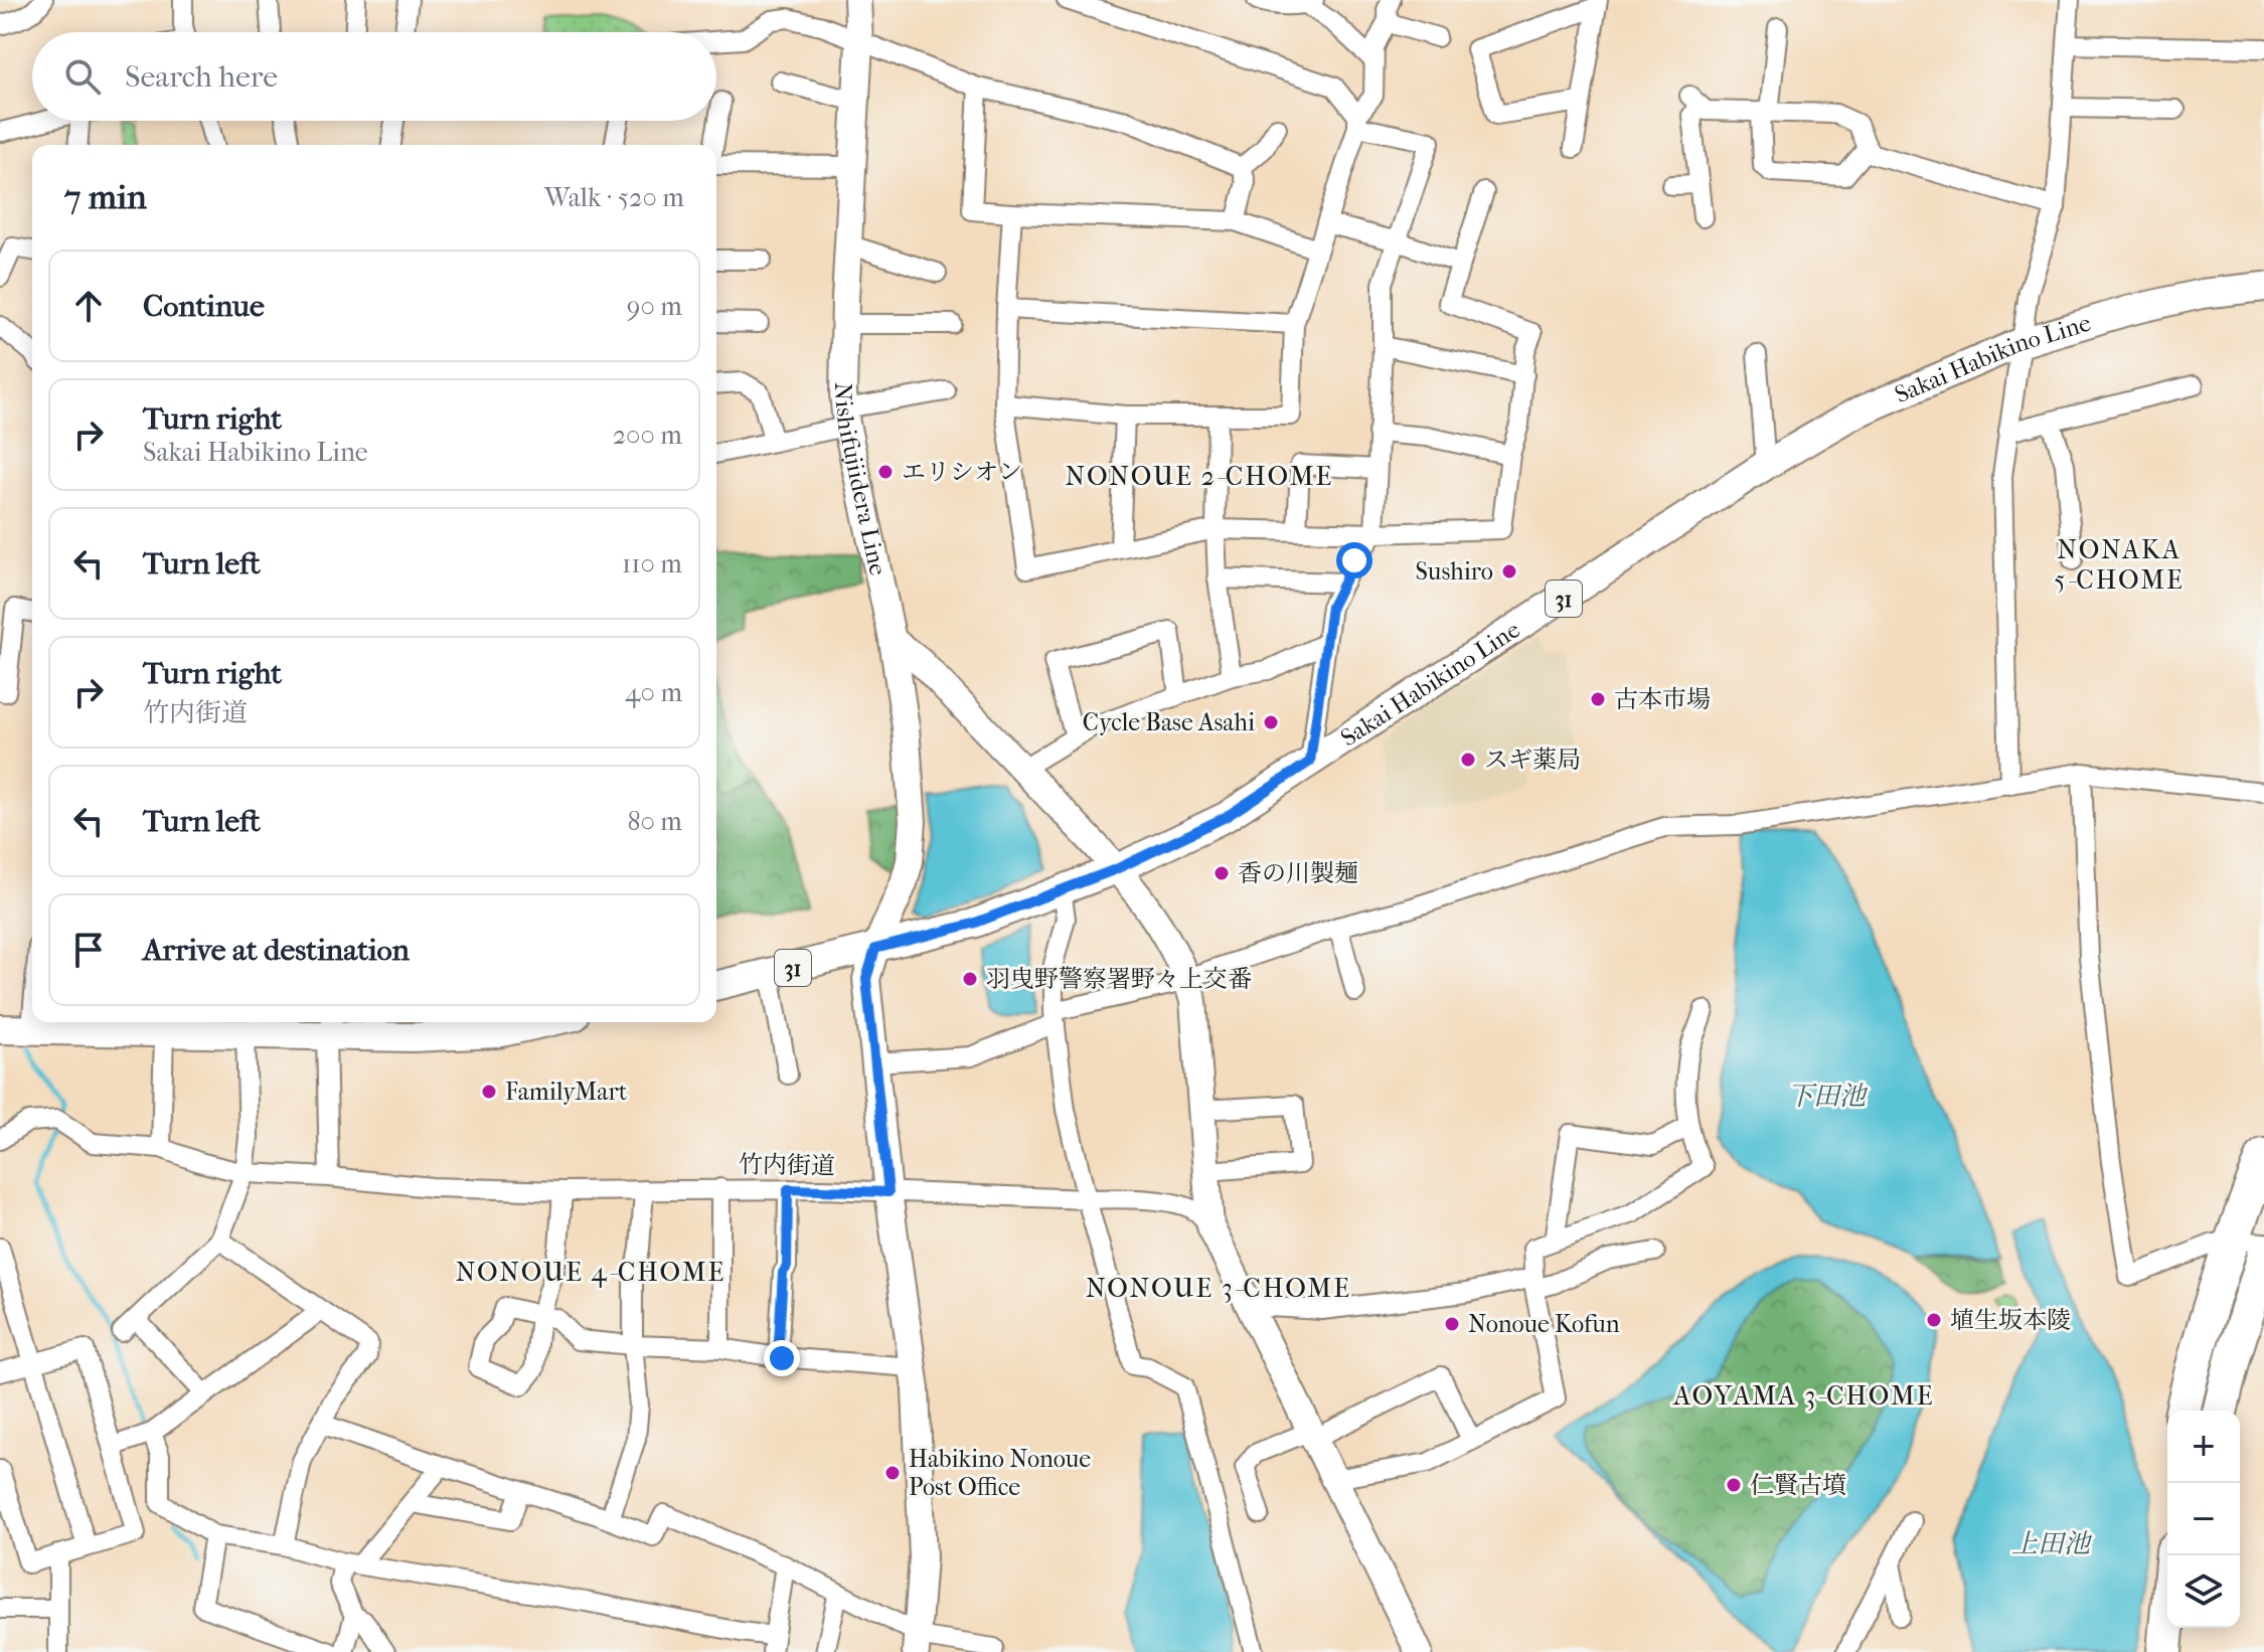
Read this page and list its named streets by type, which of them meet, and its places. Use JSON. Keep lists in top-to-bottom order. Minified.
{"streets":{"main road":["Sakai Habikino Line","31"],"street":["Nishifujiidera Line","竹内街道"]},"crossings":[["Sakai Habikino Line","Nishifujiidera Line"],["Nishifujiidera Line","竹内街道"]],"districts":["NONOUE 2-CHOME","NONAKA 5-CHOME","NONOUE 4-CHOME","NONOUE 3-CHOME","AOYAMA 3-CHOME"],"water":["下田池","上田池"],"places":["エリシオン","Sushiro","古本市場","Cycle Base Asahi","スギ薬局","香の川製麺","羽曳野警察署野々上交番","FamilyMart","埴生坂本陵","Nonoue Kofun","Habikino Nonoue Post Office","仁賢古墳"],"page":{"search":"Search here","heading":["7 min","Walk · 520 m"],"list":[["Continue","90 m"],["Turn right","Sakai Habikino Line","200 m"],["Turn left","110 m"],["Turn right","竹内街道","40 m"],["Turn left","80 m"],"Arrive at destination"],"map_buttons":["+","−"]}}
